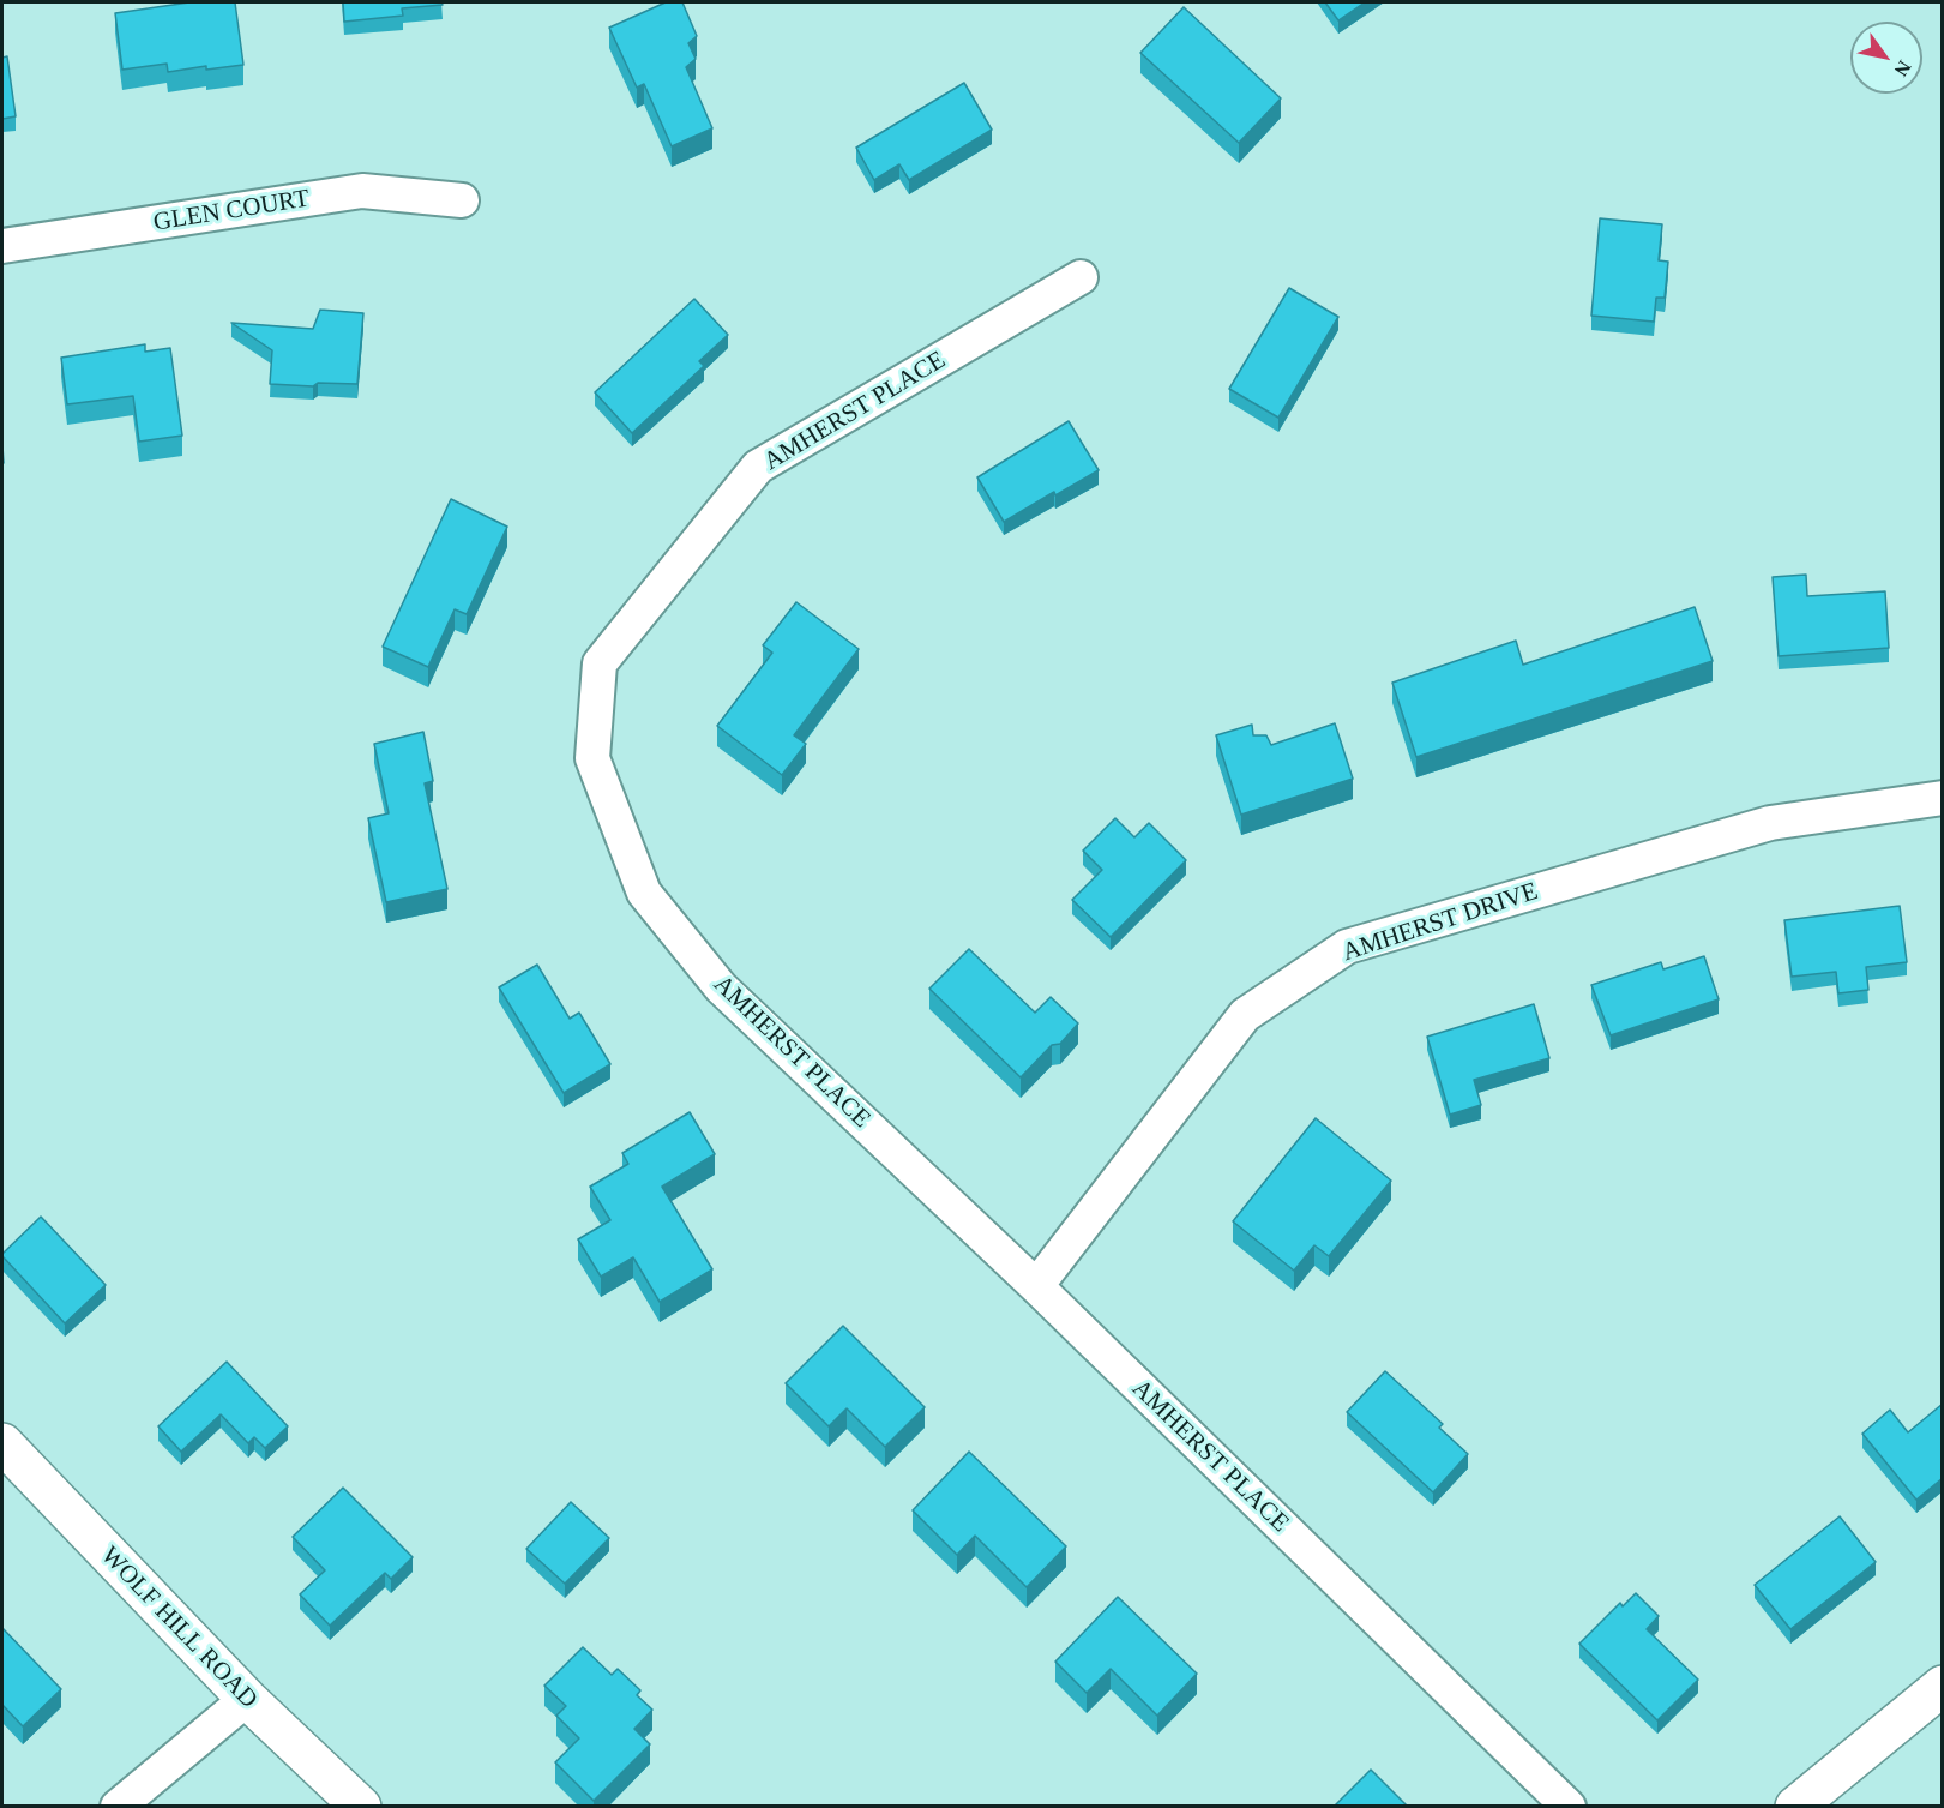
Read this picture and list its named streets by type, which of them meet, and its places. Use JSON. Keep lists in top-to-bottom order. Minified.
{"streets":{"street":["GLEN COURT","AMHERST PLACE","AMHERST DRIVE","WOLF HILL ROAD"]},"crossings":[["AMHERST PLACE","AMHERST DRIVE"]],"north":"bottom right"}
